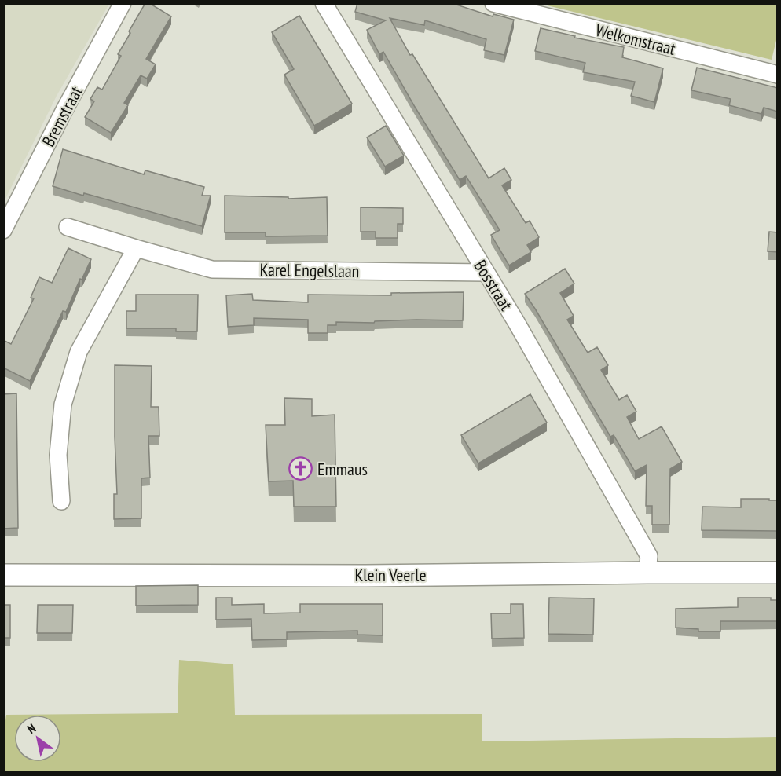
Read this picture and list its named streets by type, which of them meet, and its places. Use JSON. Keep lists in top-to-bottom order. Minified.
{"streets":{"main road":["Klein Veerle"],"street":["Welkomstraat","Bremstraat","Karel Engelslaan","Bosstraat"]},"crossings":[["Karel Engelslaan","Bosstraat"],["Bosstraat","Klein Veerle"]],"places":{"church":["Emmaus"]},"north":"top left"}
